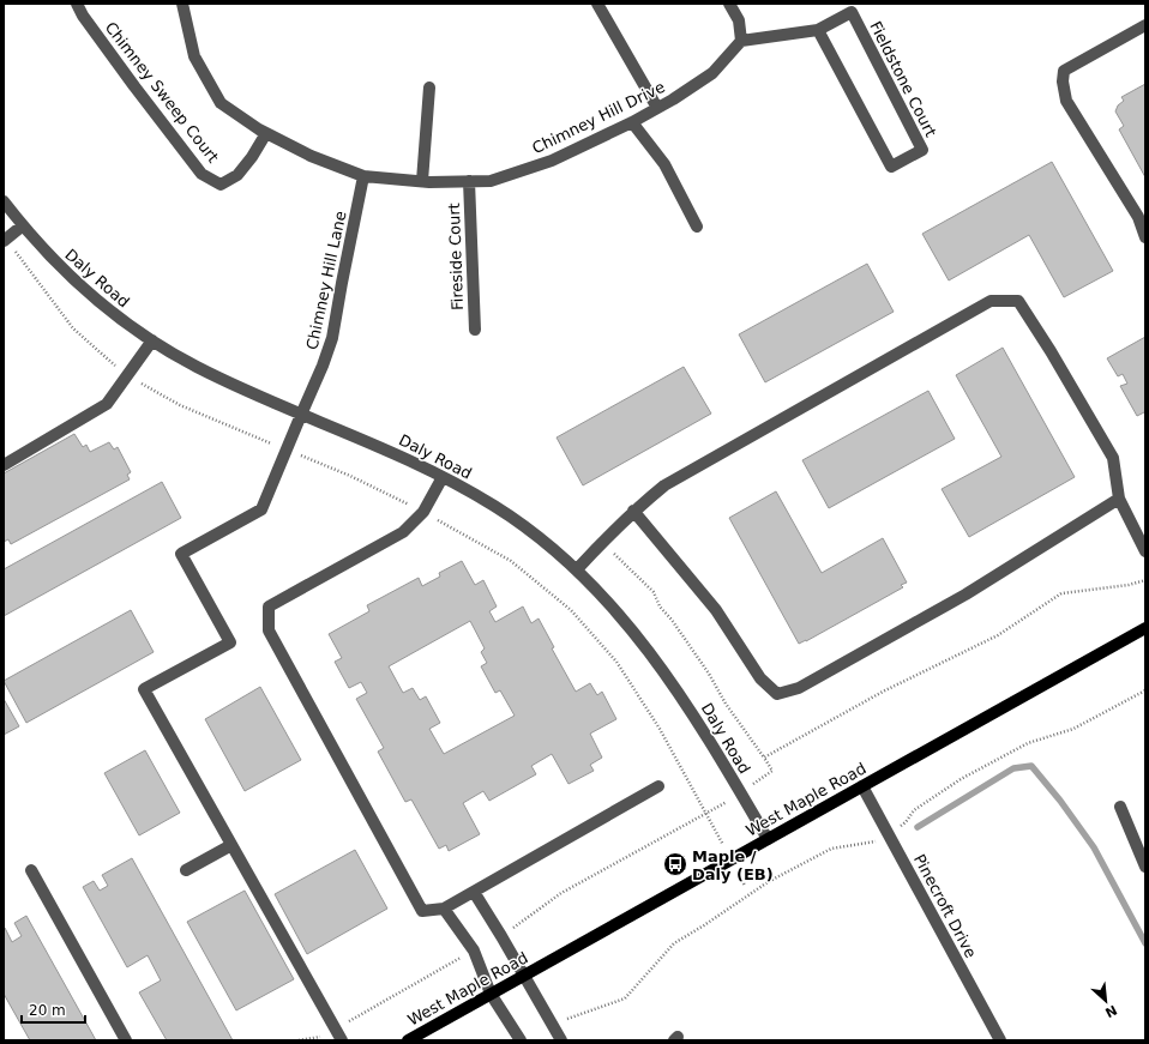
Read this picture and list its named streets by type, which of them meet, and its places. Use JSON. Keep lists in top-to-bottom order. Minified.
{"streets":{"main road":["West Maple Road"],"street":["Fieldstone Court","Chimney Sweep Court","Chimney Hill Drive","Fireside Court","Daly Road","Chimney Hill Lane","Pinecroft Drive"]},"crossings":[["Fieldstone Court","Chimney Hill Drive"],["Chimney Sweep Court","Chimney Hill Drive"],["Chimney Hill Drive","Fireside Court"],["Chimney Hill Drive","Chimney Hill Lane"],["Daly Road","Chimney Hill Lane"],["Daly Road","West Maple Road"],["West Maple Road","Pinecroft Drive"]],"places":{"bus stop":["Maple / Daly (EB)"]},"scale_bar":"20 m","north":"bottom right"}
